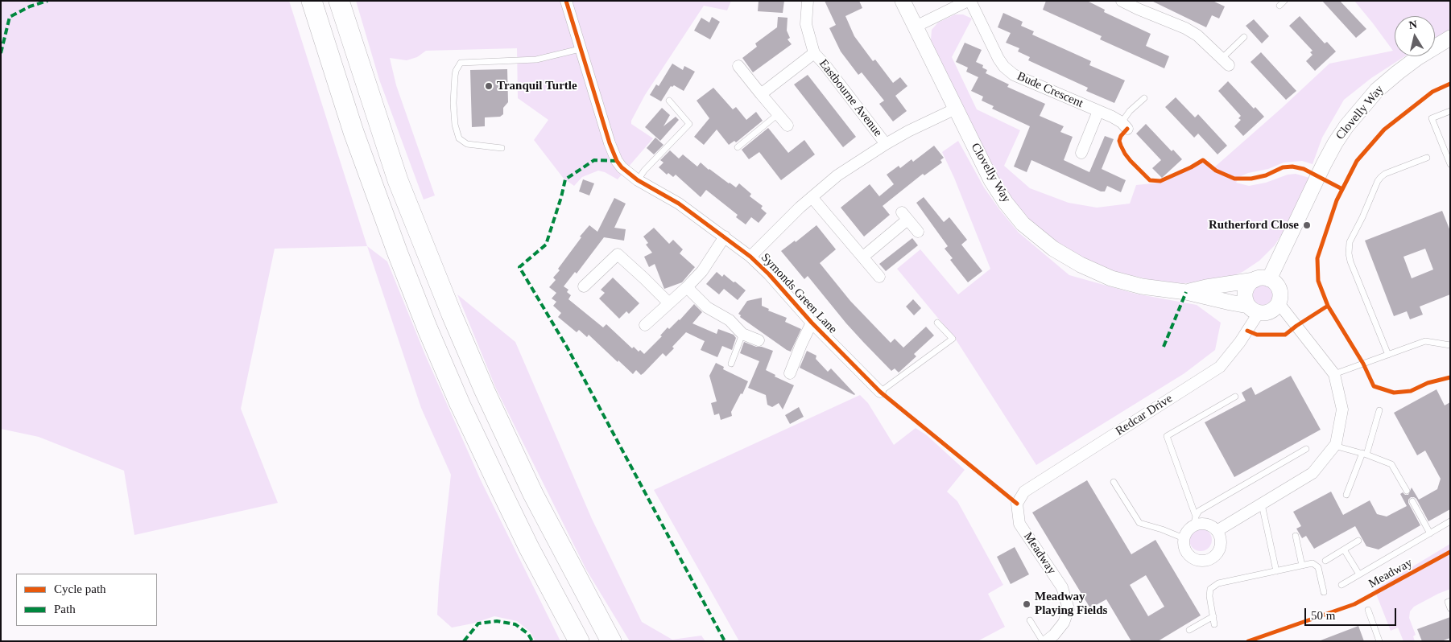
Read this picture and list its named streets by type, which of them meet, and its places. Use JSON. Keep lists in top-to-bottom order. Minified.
{"streets":{"street":["Bude Crescent","Eastbourne Avenue","Clovelly Way","Symonds Green Lane","Redcar Drive","Meadway"]},"crossings":[["Bude Crescent","Clovelly Way"],["Eastbourne Avenue","Clovelly Way"],["Eastbourne Avenue","Symonds Green Lane"],["Clovelly Way","Redcar Drive"],["Redcar Drive","Meadway"]],"places":["Tranquil Turtle","Rutherford Close","Meadway Playing Fields"],"legend":["Cycle path","Path"],"scale_bar":"50 m","north":"top"}
